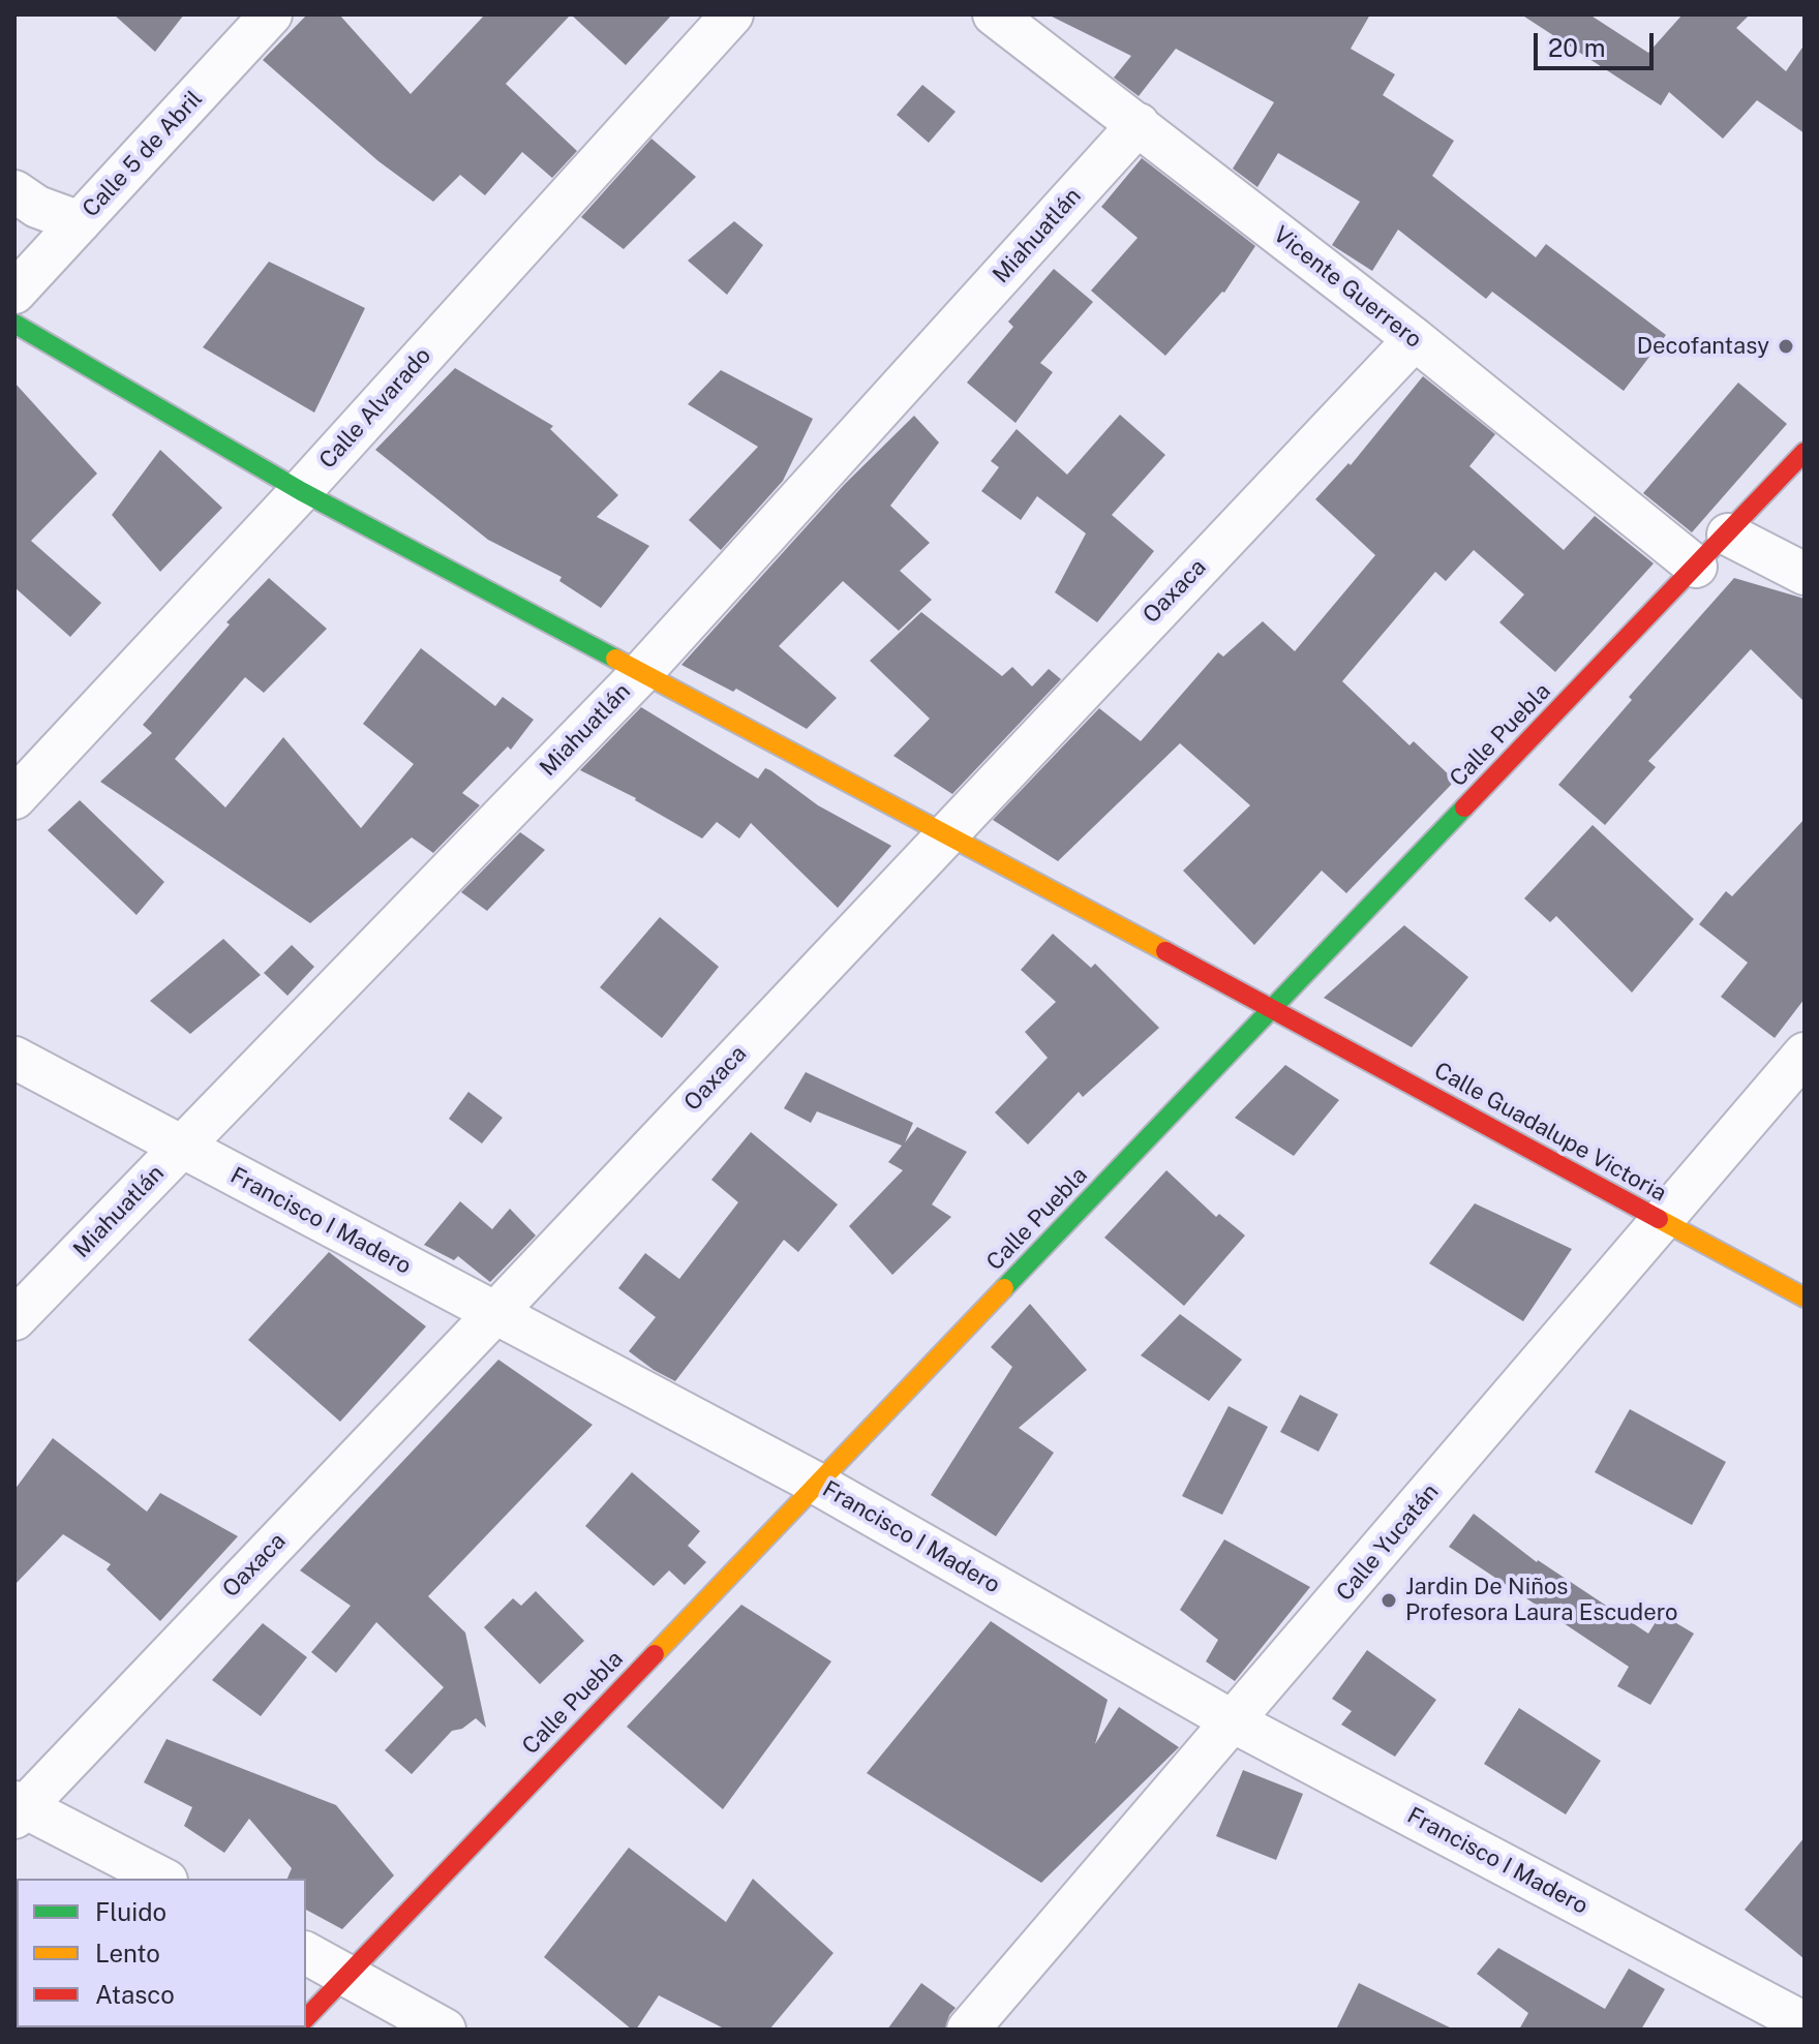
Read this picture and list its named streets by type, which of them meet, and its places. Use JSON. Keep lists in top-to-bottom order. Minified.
{"streets":{"street":["Calle 5 de Abril","Miahuatlán","Vicente Guerrero","Calle Alvarado","Oaxaca","Calle Puebla","Calle Guadalupe Victoria","Francisco I Madero","Calle Yucatán"]},"crossings":[["Miahuatlán","Vicente Guerrero"],["Miahuatlán","Calle Guadalupe Victoria"],["Miahuatlán","Francisco I Madero"],["Vicente Guerrero","Oaxaca"],["Vicente Guerrero","Calle Puebla"],["Calle Alvarado","Calle Guadalupe Victoria"],["Oaxaca","Calle Guadalupe Victoria"],["Oaxaca","Francisco I Madero"],["Calle Puebla","Calle Guadalupe Victoria"],["Calle Puebla","Francisco I Madero"],["Calle Guadalupe Victoria","Calle Yucatán"],["Francisco I Madero","Calle Yucatán"]],"places":["Decofantasy","Jardin De Niños Profesora Laura Escudero"],"legend":["Fluido","Lento","Atasco"],"scale_bar":"20 m"}
